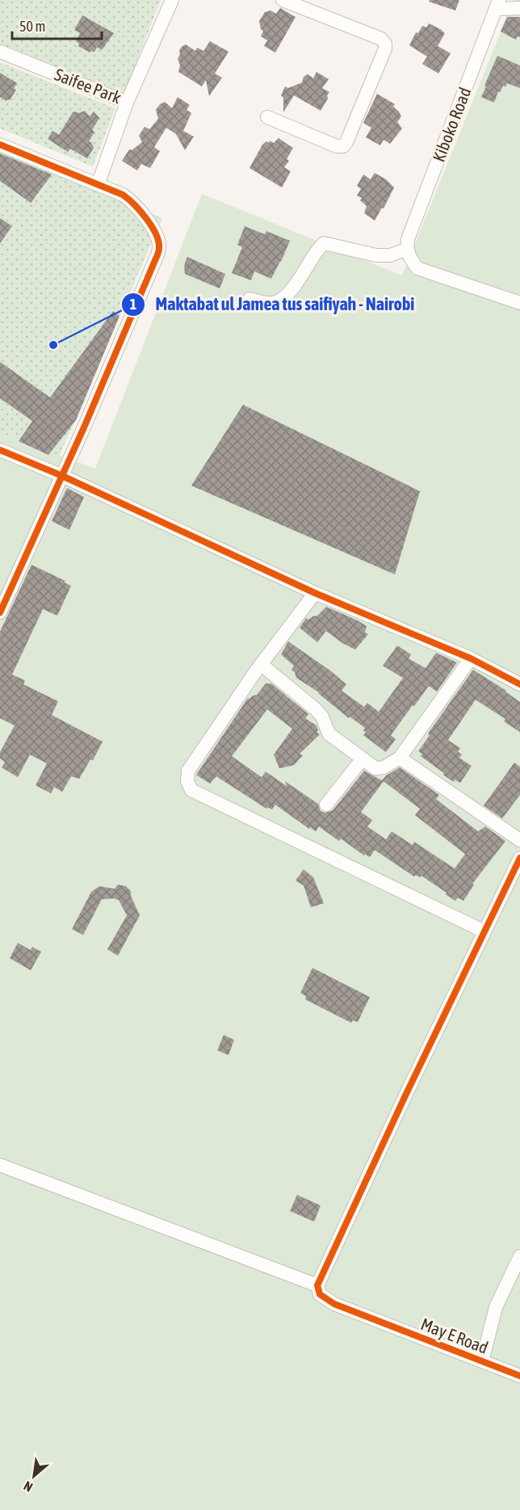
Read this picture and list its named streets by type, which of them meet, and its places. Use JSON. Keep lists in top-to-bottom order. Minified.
{"streets":{"street":["Saifee Park","Kiboko Road","May E Road"]},"places":["Maktabat ul Jamea tus saifiyah - Nairobi"],"scale_bar":"50 m","north":"bottom left"}
